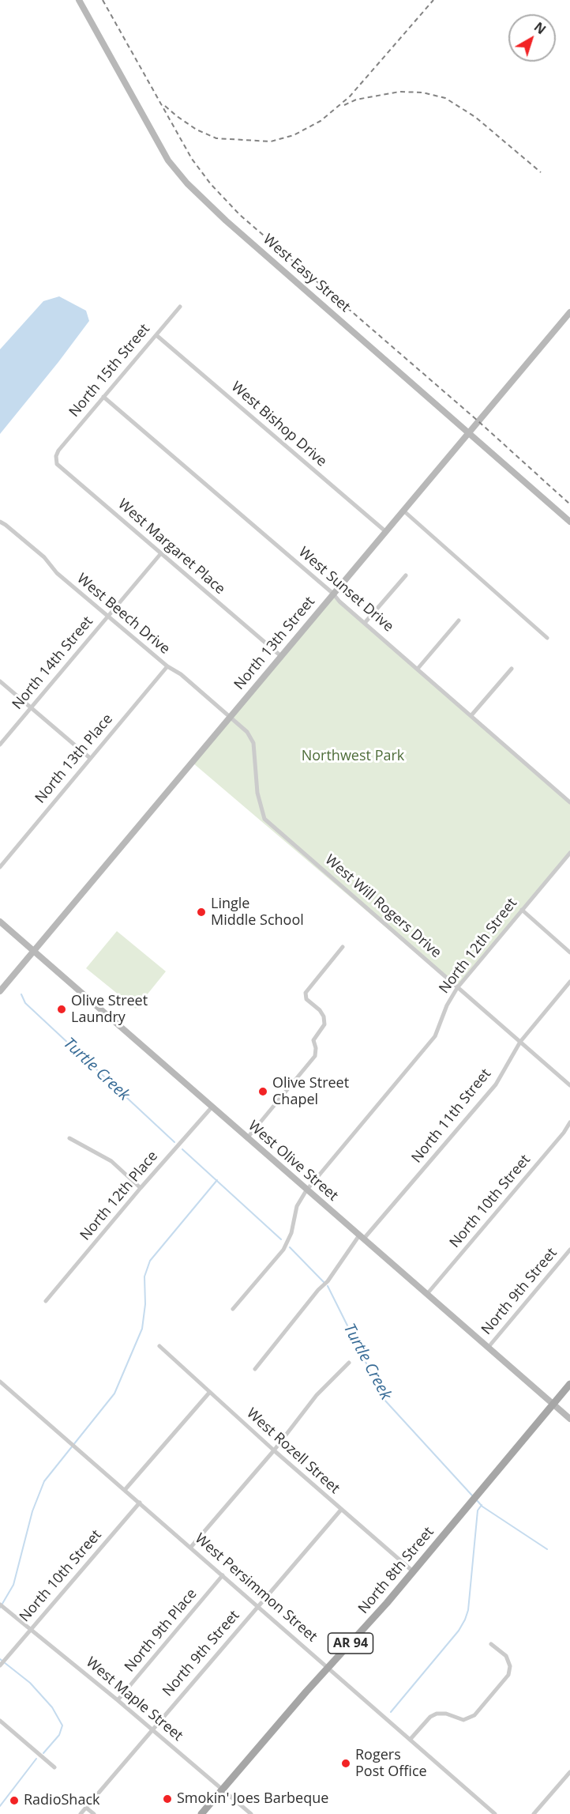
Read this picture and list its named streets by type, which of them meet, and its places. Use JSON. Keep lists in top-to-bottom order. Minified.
{"streets":{"main road":["West Easy Street","North 13th Street","West Olive Street","North 8th Street","AR 94"],"street":["North 15th Street","West Bishop Drive","West Margaret Place","West Sunset Drive","West Beech Drive","North 14th Street","North 13th Place","West Will Rogers Drive","North 12th Street","North 11th Street","North 12th Place","North 10th Street","North 9th Street","West Rozell Street","West Persimmon Street","North 9th Place","West Maple Street"]},"crossings":[["West Easy Street","North 13th Street"],["North 15th Street","West Bishop Drive"],["North 15th Street","West Margaret Place"],["North 15th Street","West Sunset Drive"],["West Bishop Drive","North 13th Street"],["West Margaret Place","North 13th Street"],["West Margaret Place","North 14th Street"],["West Sunset Drive","North 13th Street"],["West Beech Drive","North 13th Street"],["West Beech Drive","North 14th Street"],["West Beech Drive","North 13th Place"],["West Beech Drive","West Will Rogers Drive"],["North 13th Street","West Will Rogers Drive"],["North 13th Street","West Olive Street"],["West Will Rogers Drive","North 12th Street"],["West Will Rogers Drive","North 11th Street"],["North 12th Street","West Olive Street"],["North 11th Street","West Olive Street"],["West Olive Street","North 12th Place"],["West Olive Street","North 10th Street"],["West Olive Street","North 9th Street"],["West Olive Street","North 8th Street"],["North 10th Street","West Persimmon Street"],["North 10th Street","West Maple Street"],["North 9th Street","West Rozell Street"],["North 9th Street","West Persimmon Street"],["North 9th Street","West Maple Street"],["West Rozell Street","North 8th Street"],["North 8th Street","West Persimmon Street"],["North 8th Street","West Maple Street"],["West Persimmon Street","North 9th Place"],["North 9th Place","West Maple Street"]],"water":["Turtle Creek"],"parks":["Northwest Park"],"places":["Lingle Middle School","Olive Street Laundry","Olive Street Chapel","Rogers Post Office","Smokin' Joes Barbeque","RadioShack"],"north":"top right"}
